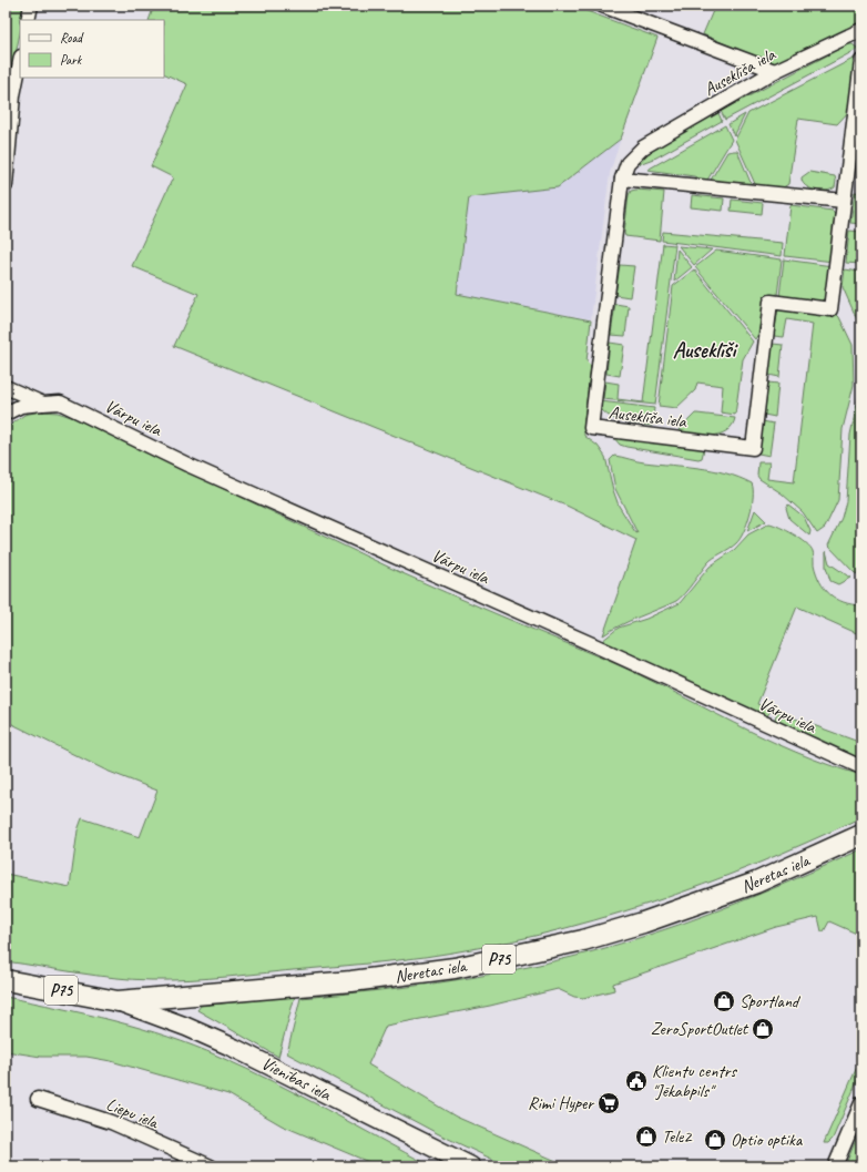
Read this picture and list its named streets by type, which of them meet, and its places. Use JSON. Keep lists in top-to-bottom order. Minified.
{"streets":{"main road":["Neretas iela","P75","Vienības iela"],"street":["Auseklīša iela","Vārpu iela","Liepu iela"]},"crossings":[["Neretas iela","Vienības iela"]],"districts":["Auseklīši"],"places":{"shop":["Sportland","ZeroSportOutlet","Tele2","Optio optika"],"public building":["Klientu centrs \"Jēkabpils\""],"supermarket":["Rimi Hyper"]},"legend":["Road","Park"]}
